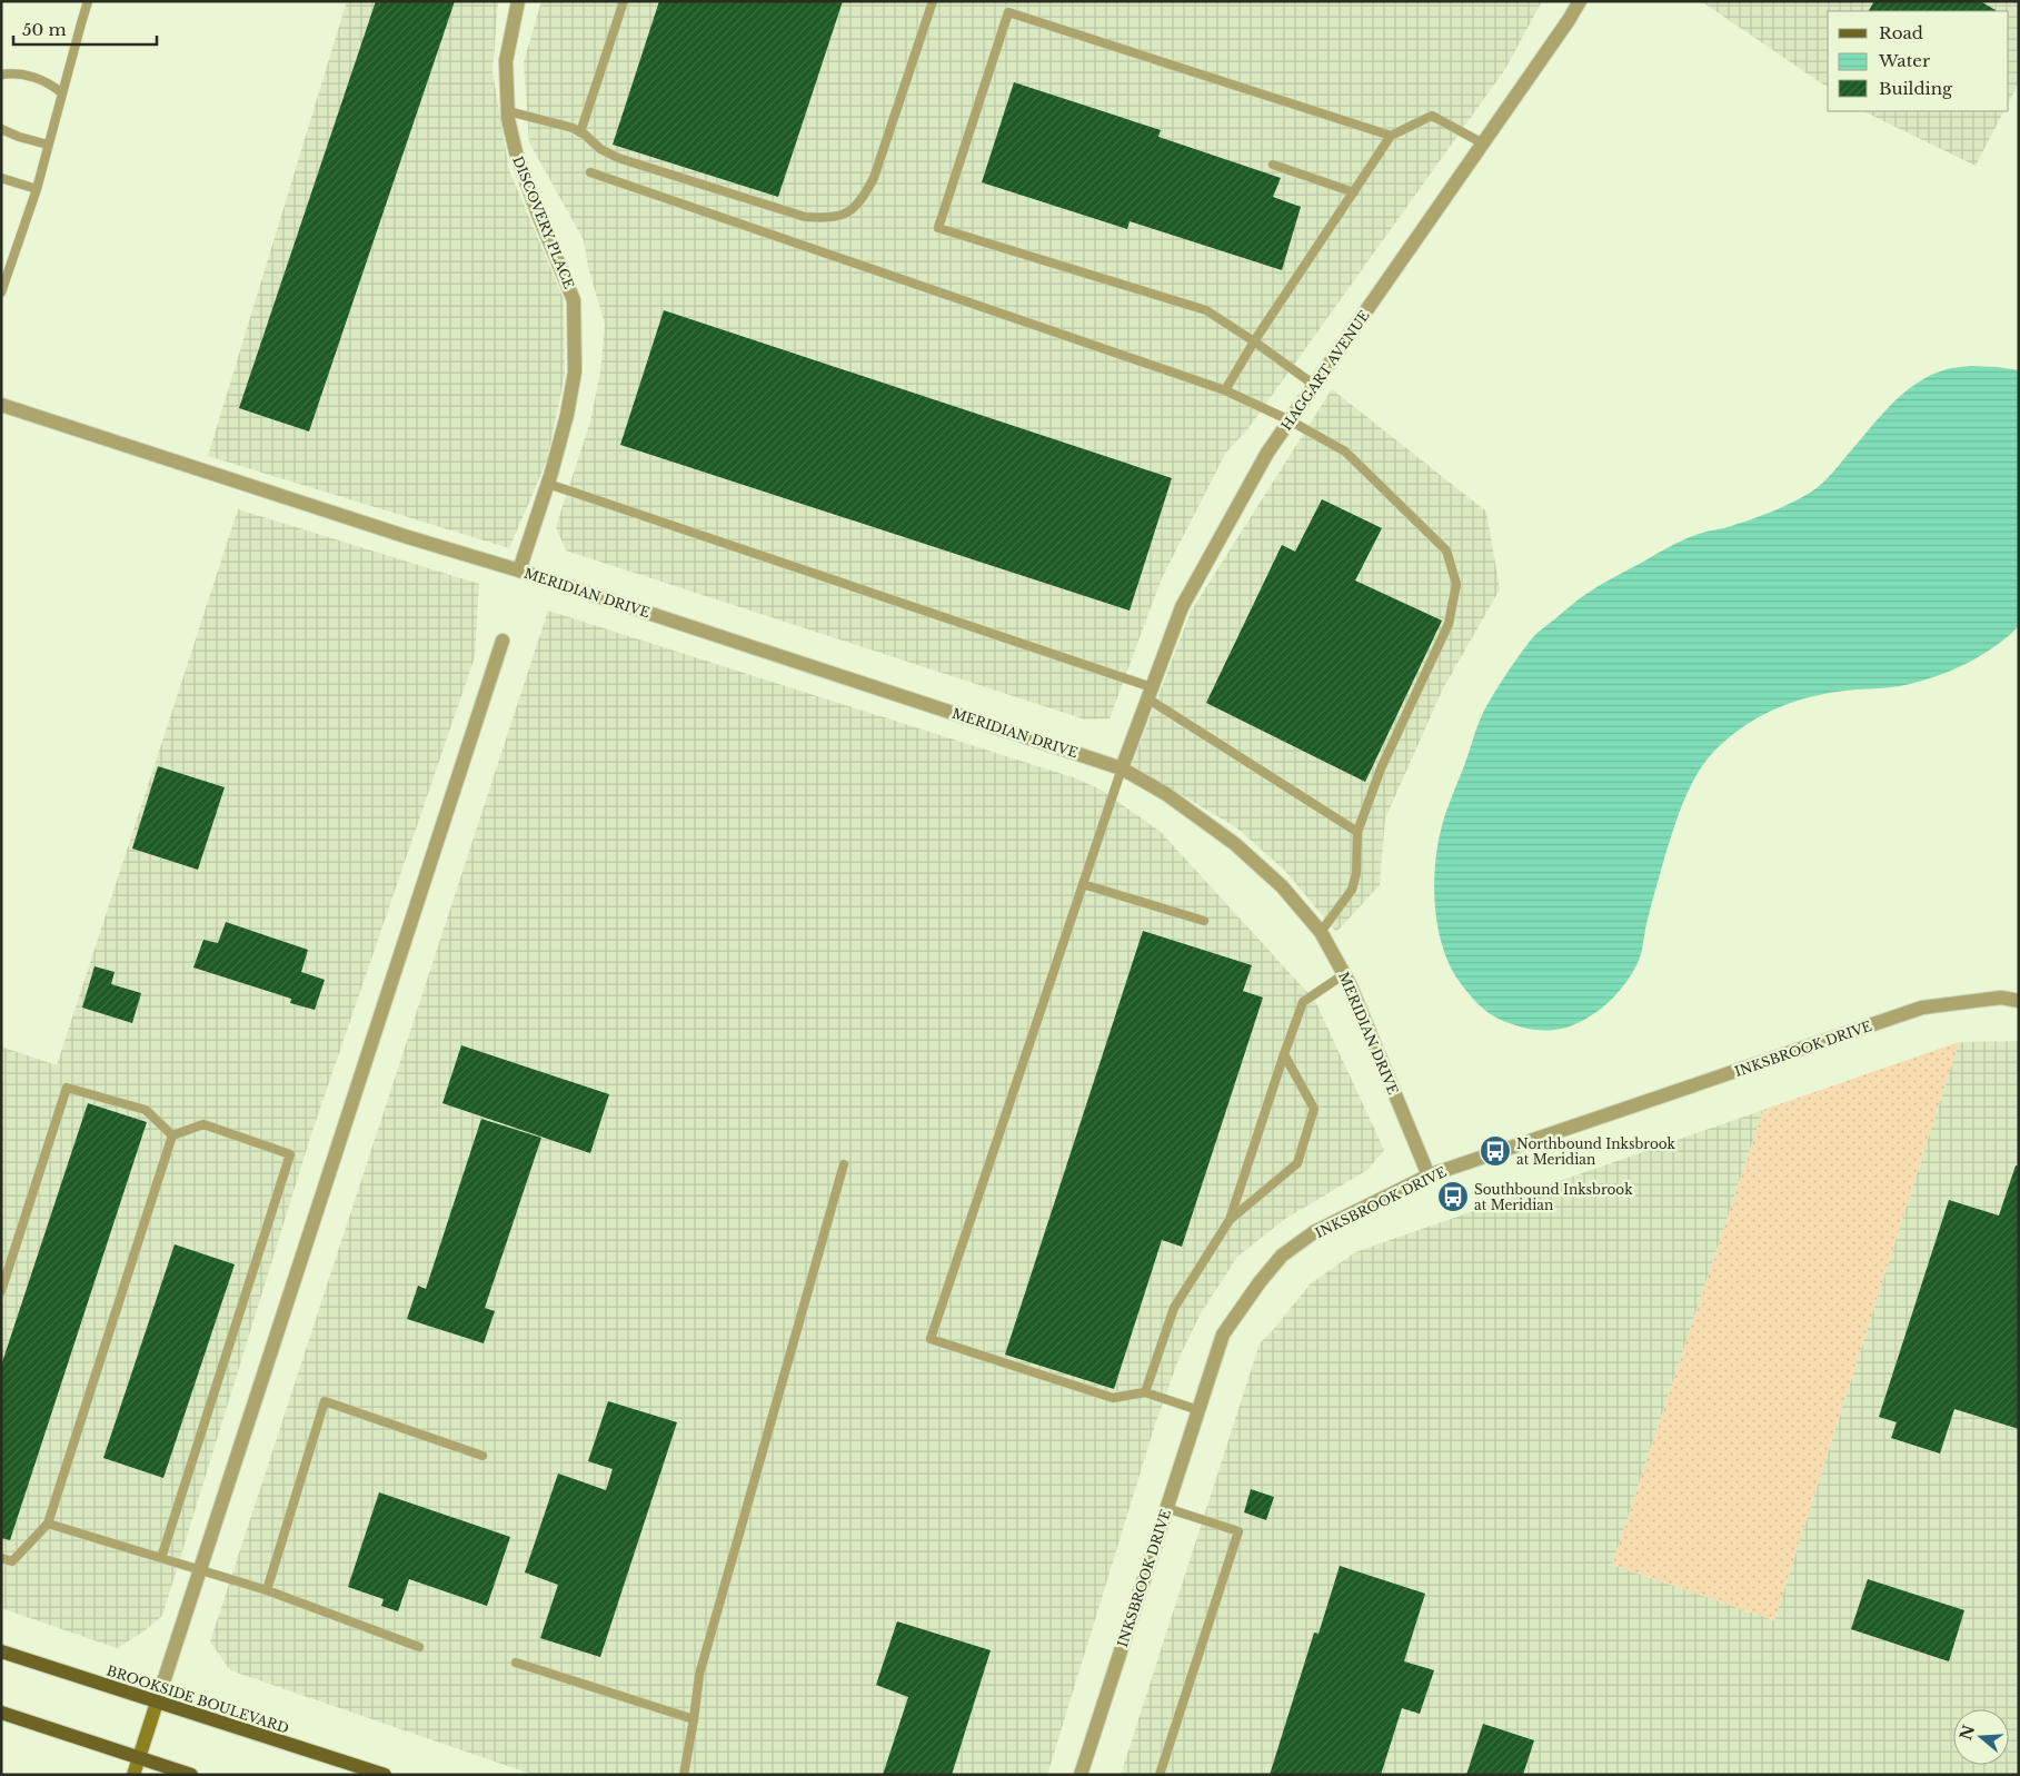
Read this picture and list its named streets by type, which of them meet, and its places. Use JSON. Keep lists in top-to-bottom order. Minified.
{"streets":{"main road":["BROOKSIDE BOULEVARD"],"street":["DISCOVERY PLACE","HAGGART AVENUE","MERIDIAN DRIVE","INKSBROOK DRIVE"]},"crossings":[["DISCOVERY PLACE","MERIDIAN DRIVE"],["HAGGART AVENUE","MERIDIAN DRIVE"],["MERIDIAN DRIVE","INKSBROOK DRIVE"]],"places":{"bus stop":["Northbound Inksbrook at Meridian","Southbound Inksbrook at Meridian"]},"legend":["Road","Water","Building"],"scale_bar":"50 m","north":"left"}
